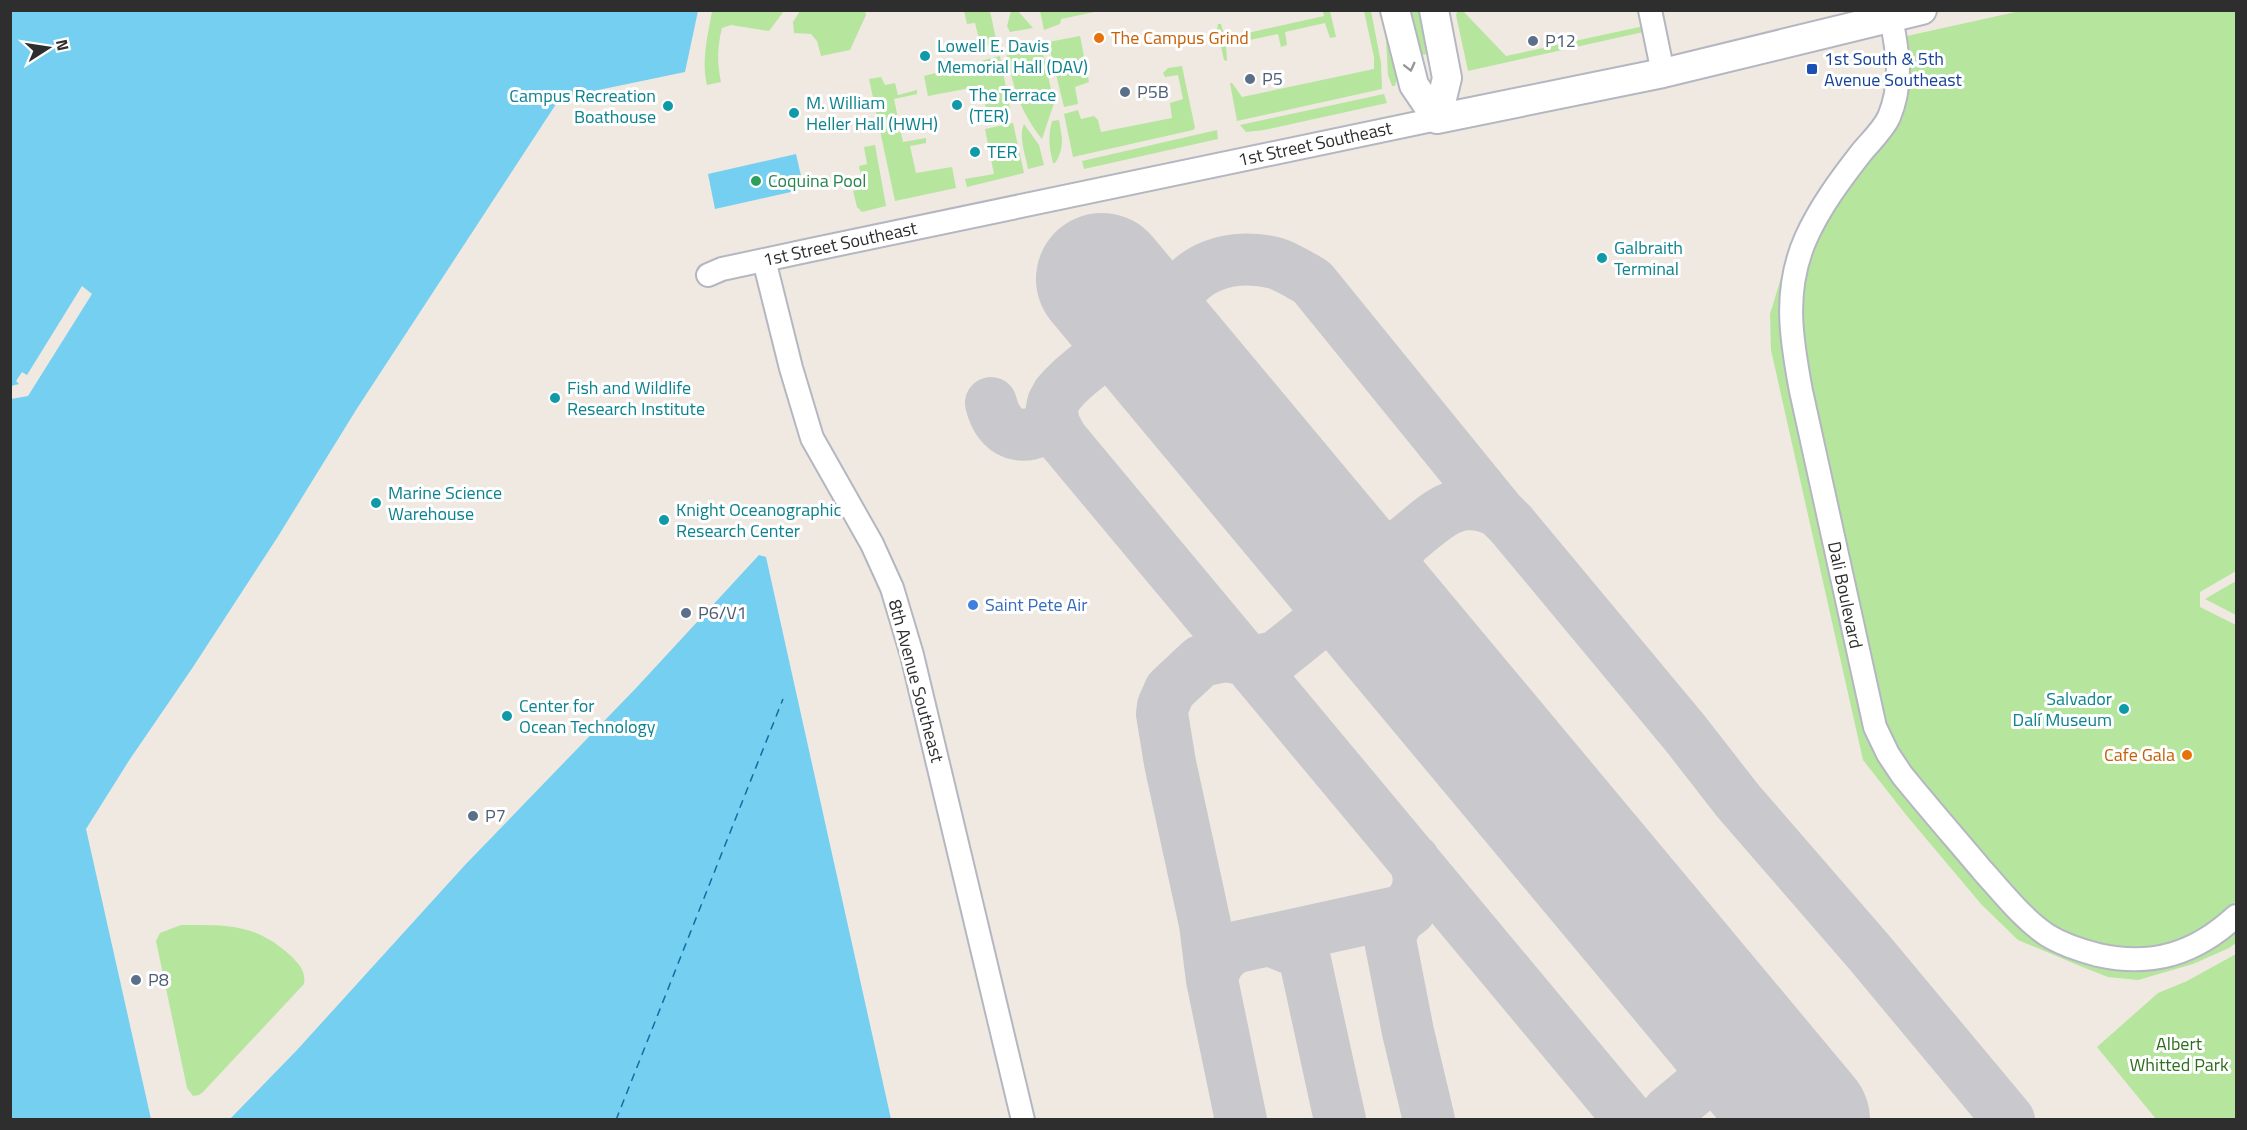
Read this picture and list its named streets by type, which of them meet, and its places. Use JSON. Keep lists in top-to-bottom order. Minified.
{"streets":{"street":["1st Street Southeast","Dali Boulevard","8th Avenue Southeast"]},"crossings":[["1st Street Southeast","Dali Boulevard"],["1st Street Southeast","8th Avenue Southeast"]],"parks":["Albert Whitted Park"],"places":{"other":["The Campus Grind","P12","Lowell E. Davis Memorial Hall (DAV)","P5","P5B","The Terrace (TER)","Campus Recreation Boathouse","M. William Heller Hall (HWH)","TER","Coquina Pool","Galbraith Terminal","Fish and Wildlife Research Institute","Marine Science Warehouse","Knight Oceanographic Research Center","Saint Pete Air","P6/V1","Salvador Dalí Museum","Center for Ocean Technology","Cafe Gala","P7","P8"],"transit":["1st South & 5th Avenue Southeast"]},"north":"right"}
